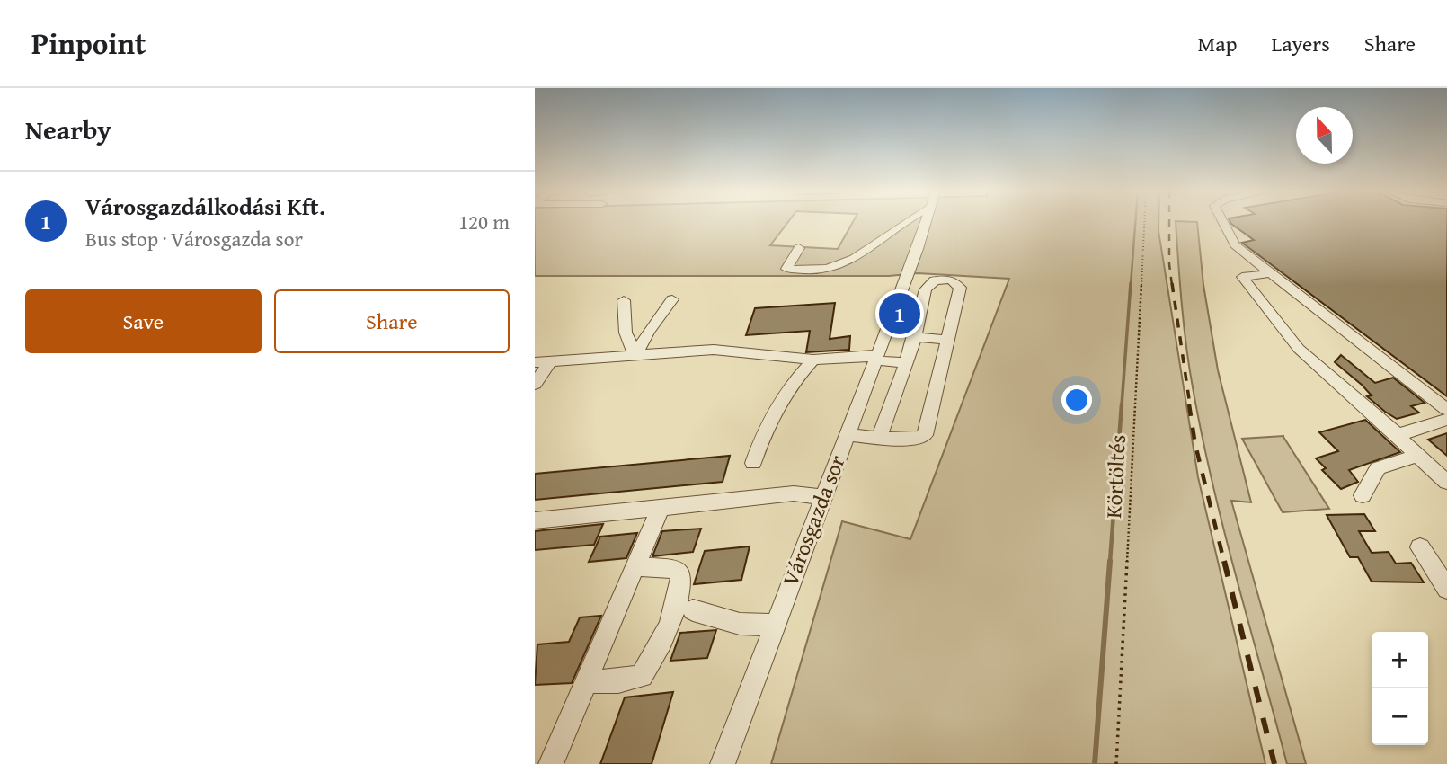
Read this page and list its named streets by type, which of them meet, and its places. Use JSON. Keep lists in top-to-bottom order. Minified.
{"streets":{"street":["Városgazda sor"],"path":["Körtöltés"]},"north":"top","page":{"header":"Pinpoint","nav":["Map","Layers","Share"],"heading":"Nearby","list":[{"mark":"1","name":"Városgazdálkodási Kft.","note":"Bus stop · Városgazda sor","value":"120 m"}],"buttons":["Save","Share"],"pins":"1","map_buttons":["+","−"]}}
